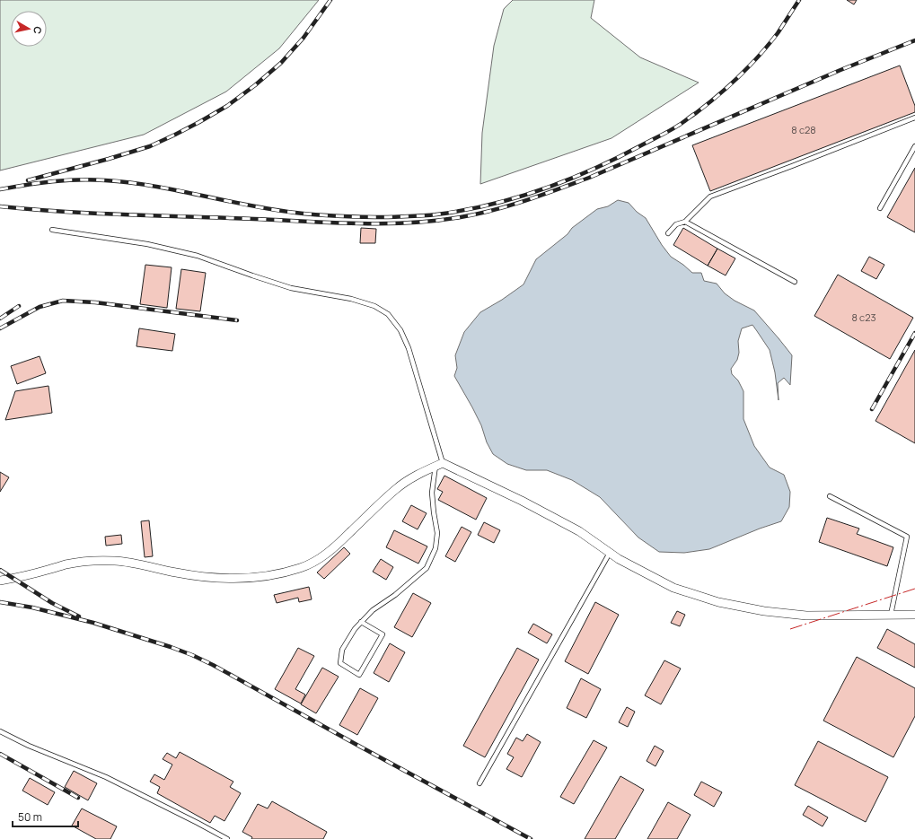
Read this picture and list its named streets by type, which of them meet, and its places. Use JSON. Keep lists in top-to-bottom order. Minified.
{"house_numbers":["8 с28","8 с23"],"scale_bar":"50 m","north":"right"}
